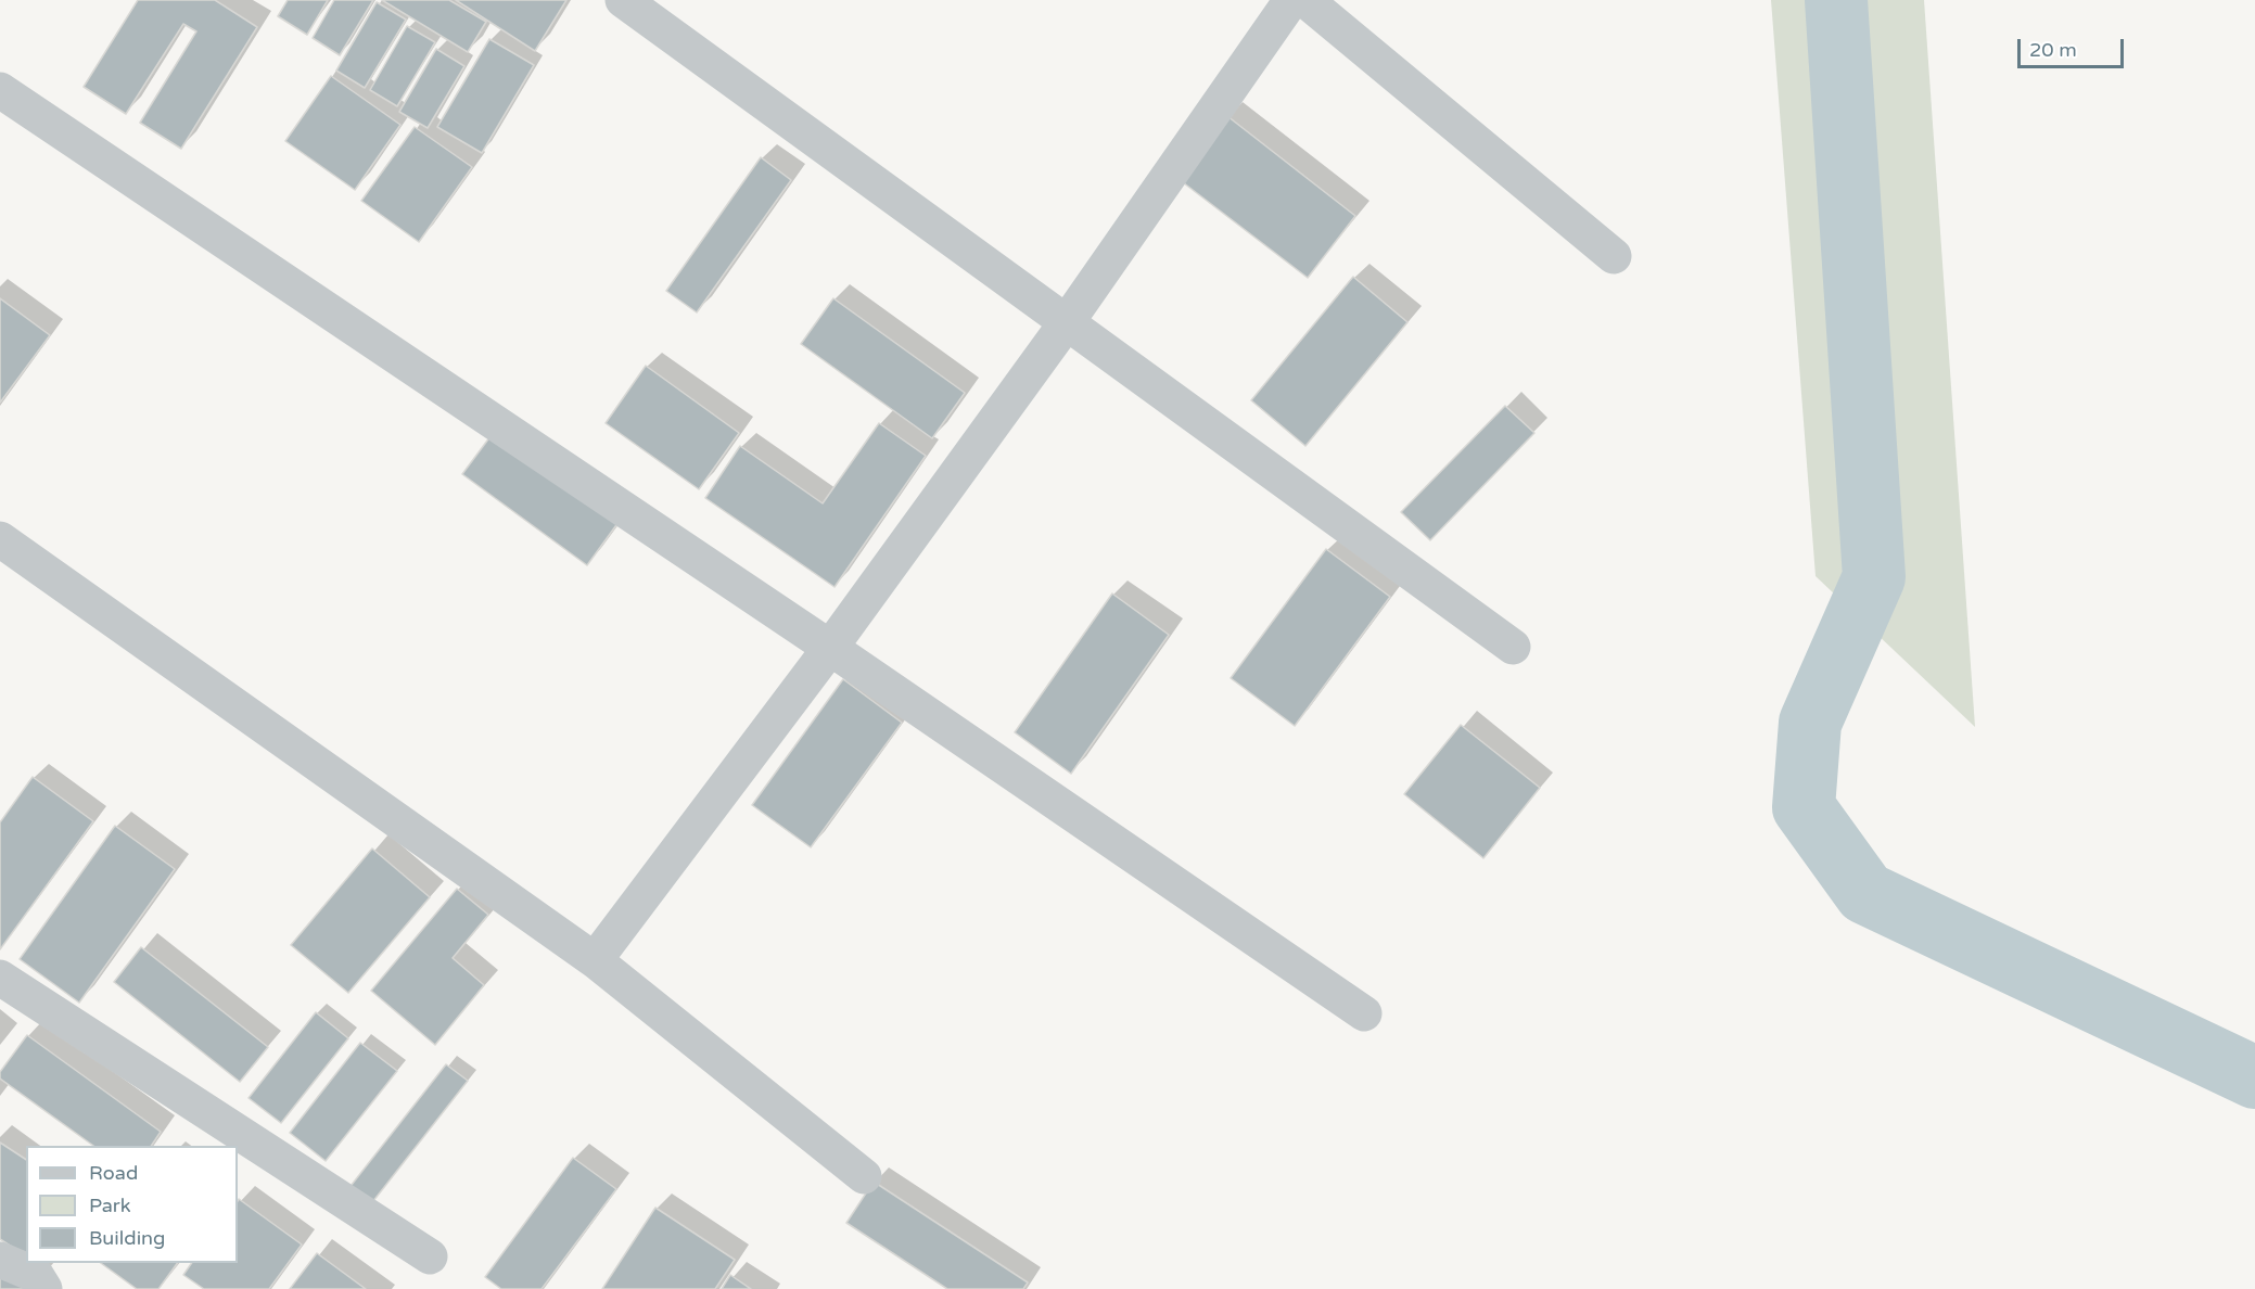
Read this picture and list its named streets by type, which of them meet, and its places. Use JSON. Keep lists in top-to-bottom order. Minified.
{"legend":["Road","Park","Building"],"scale_bar":"20 m"}
